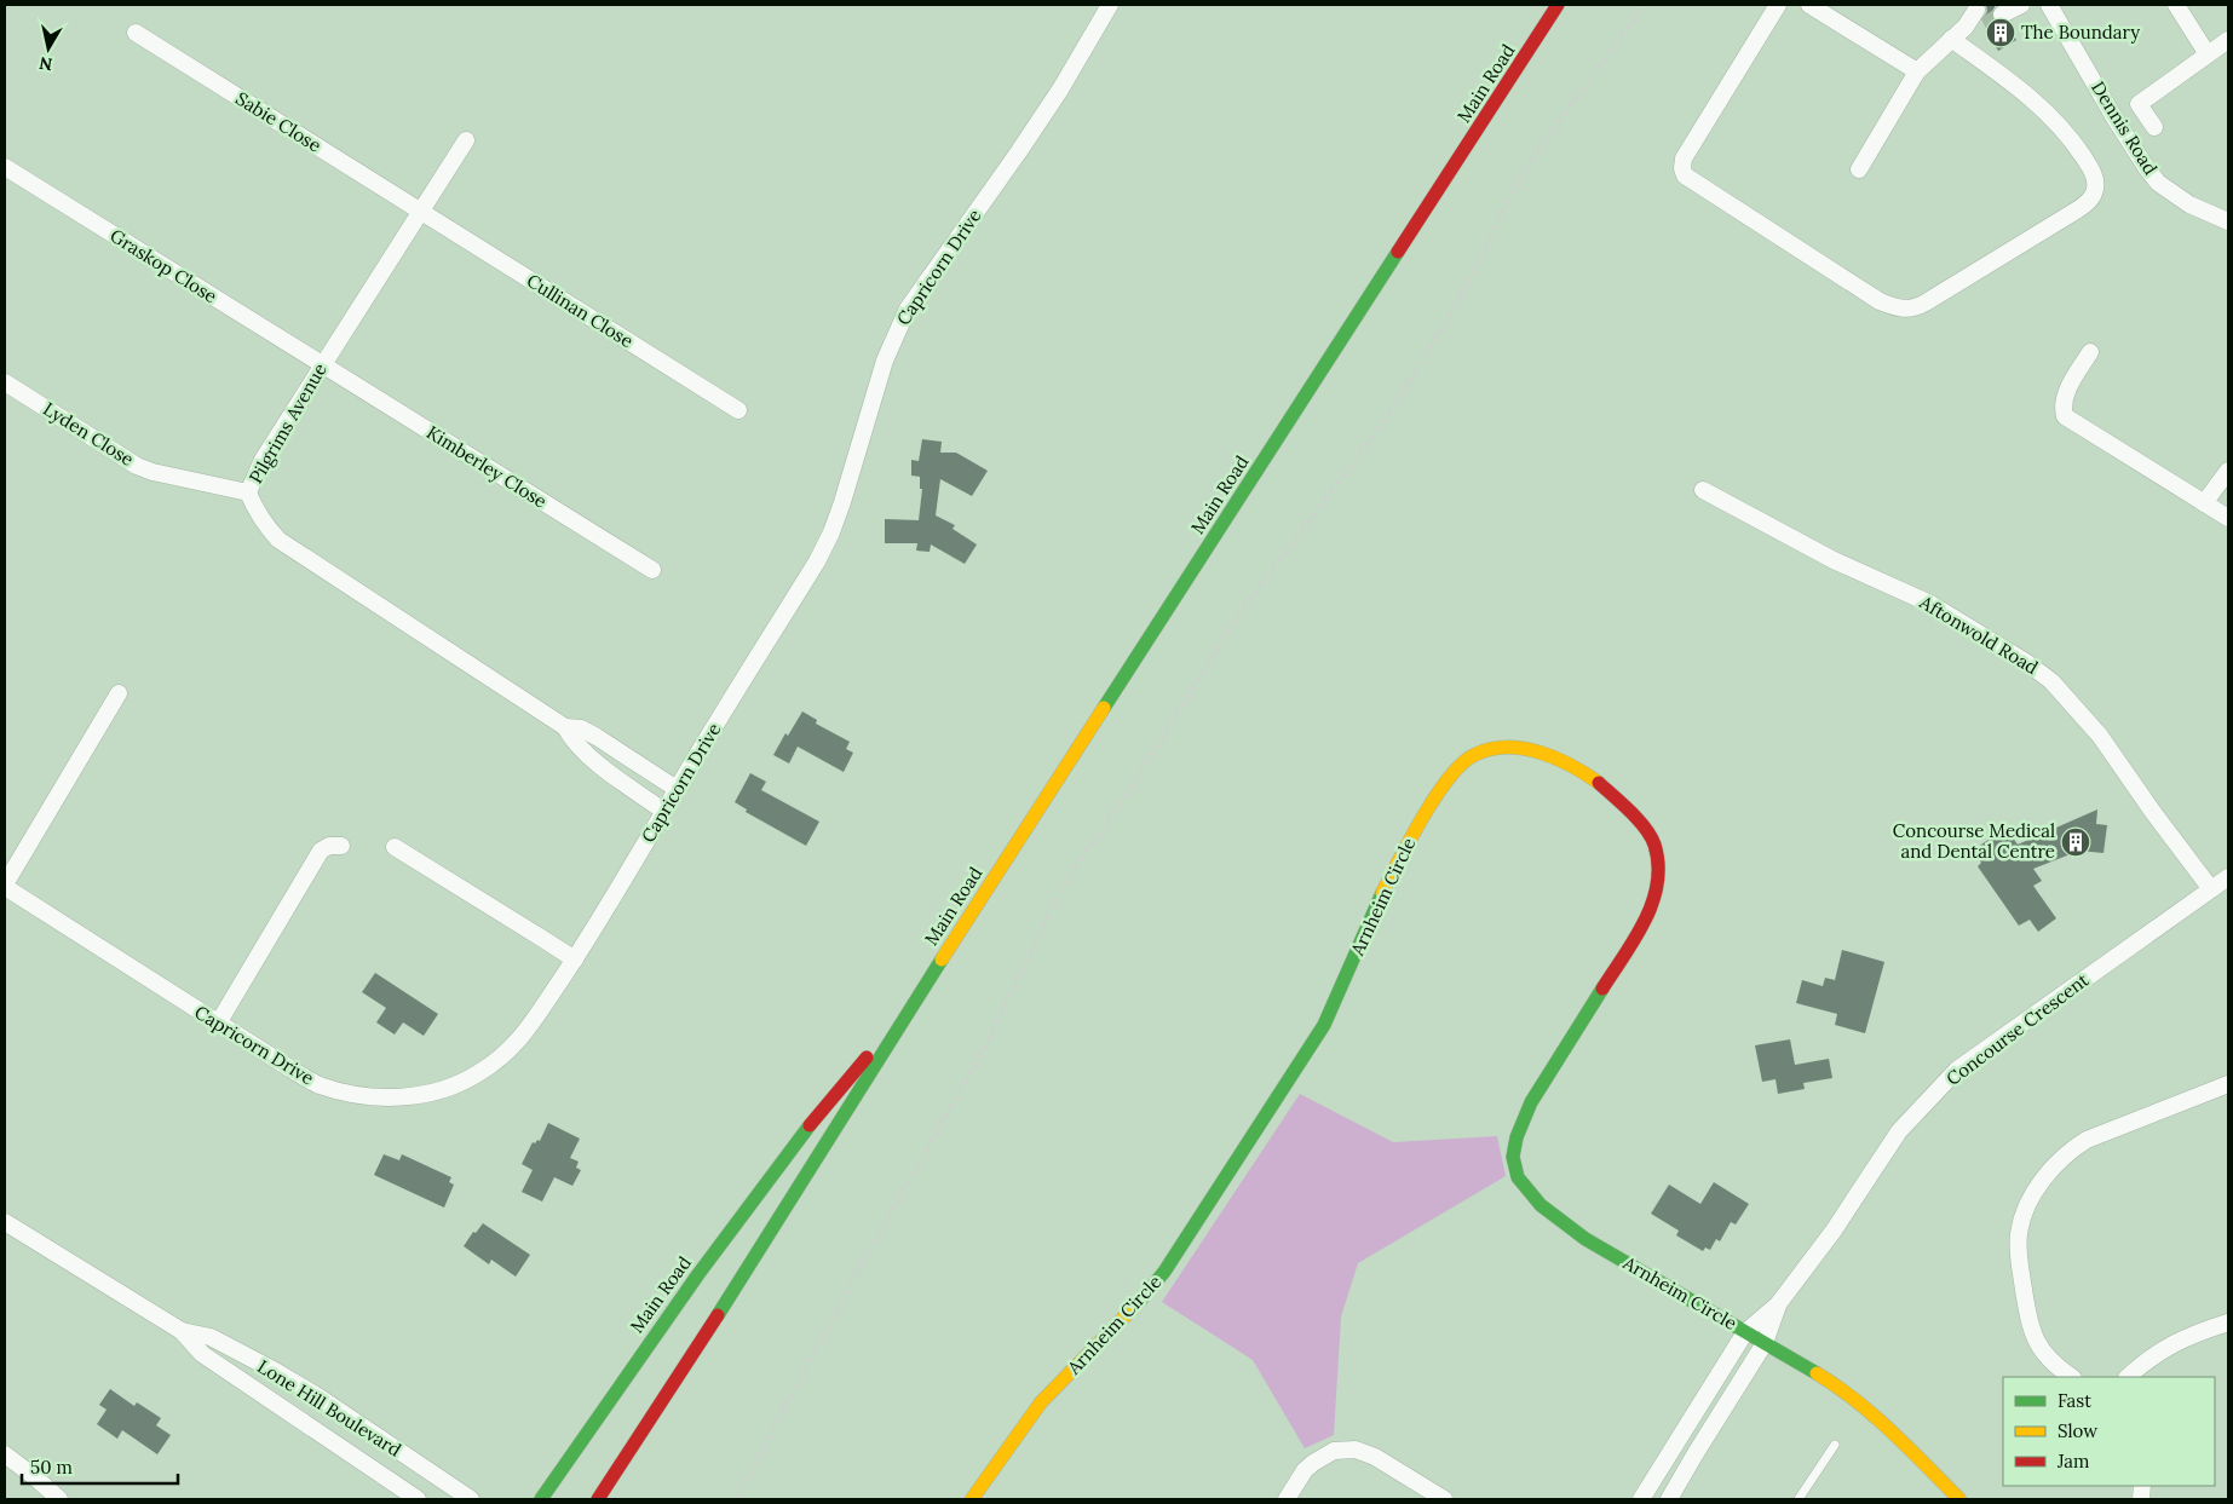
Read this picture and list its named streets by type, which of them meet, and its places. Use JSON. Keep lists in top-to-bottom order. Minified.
{"streets":{"main road":["Main Road","Arnheim Circle"],"street":["Sabie Close","Dennis Road","Graskop Close","Capricorn Drive","Cullinan Close","Pilgrims Avenue","Lyden Close","Kimberley Close","Aftonwold Road","Concourse Crescent","Lone Hill Boulevard"]},"crossings":[["Sabie Close","Cullinan Close"],["Sabie Close","Pilgrims Avenue"],["Graskop Close","Pilgrims Avenue"],["Graskop Close","Kimberley Close"],["Capricorn Drive","Pilgrims Avenue"],["Cullinan Close","Pilgrims Avenue"],["Pilgrims Avenue","Lyden Close"],["Pilgrims Avenue","Kimberley Close"],["Aftonwold Road","Concourse Crescent"],["Arnheim Circle","Concourse Crescent"]],"places":{"building":["The Boundary","Concourse Medical and Dental Centre"]},"legend":["Fast","Slow","Jam"],"scale_bar":"50 m","north":"bottom"}
